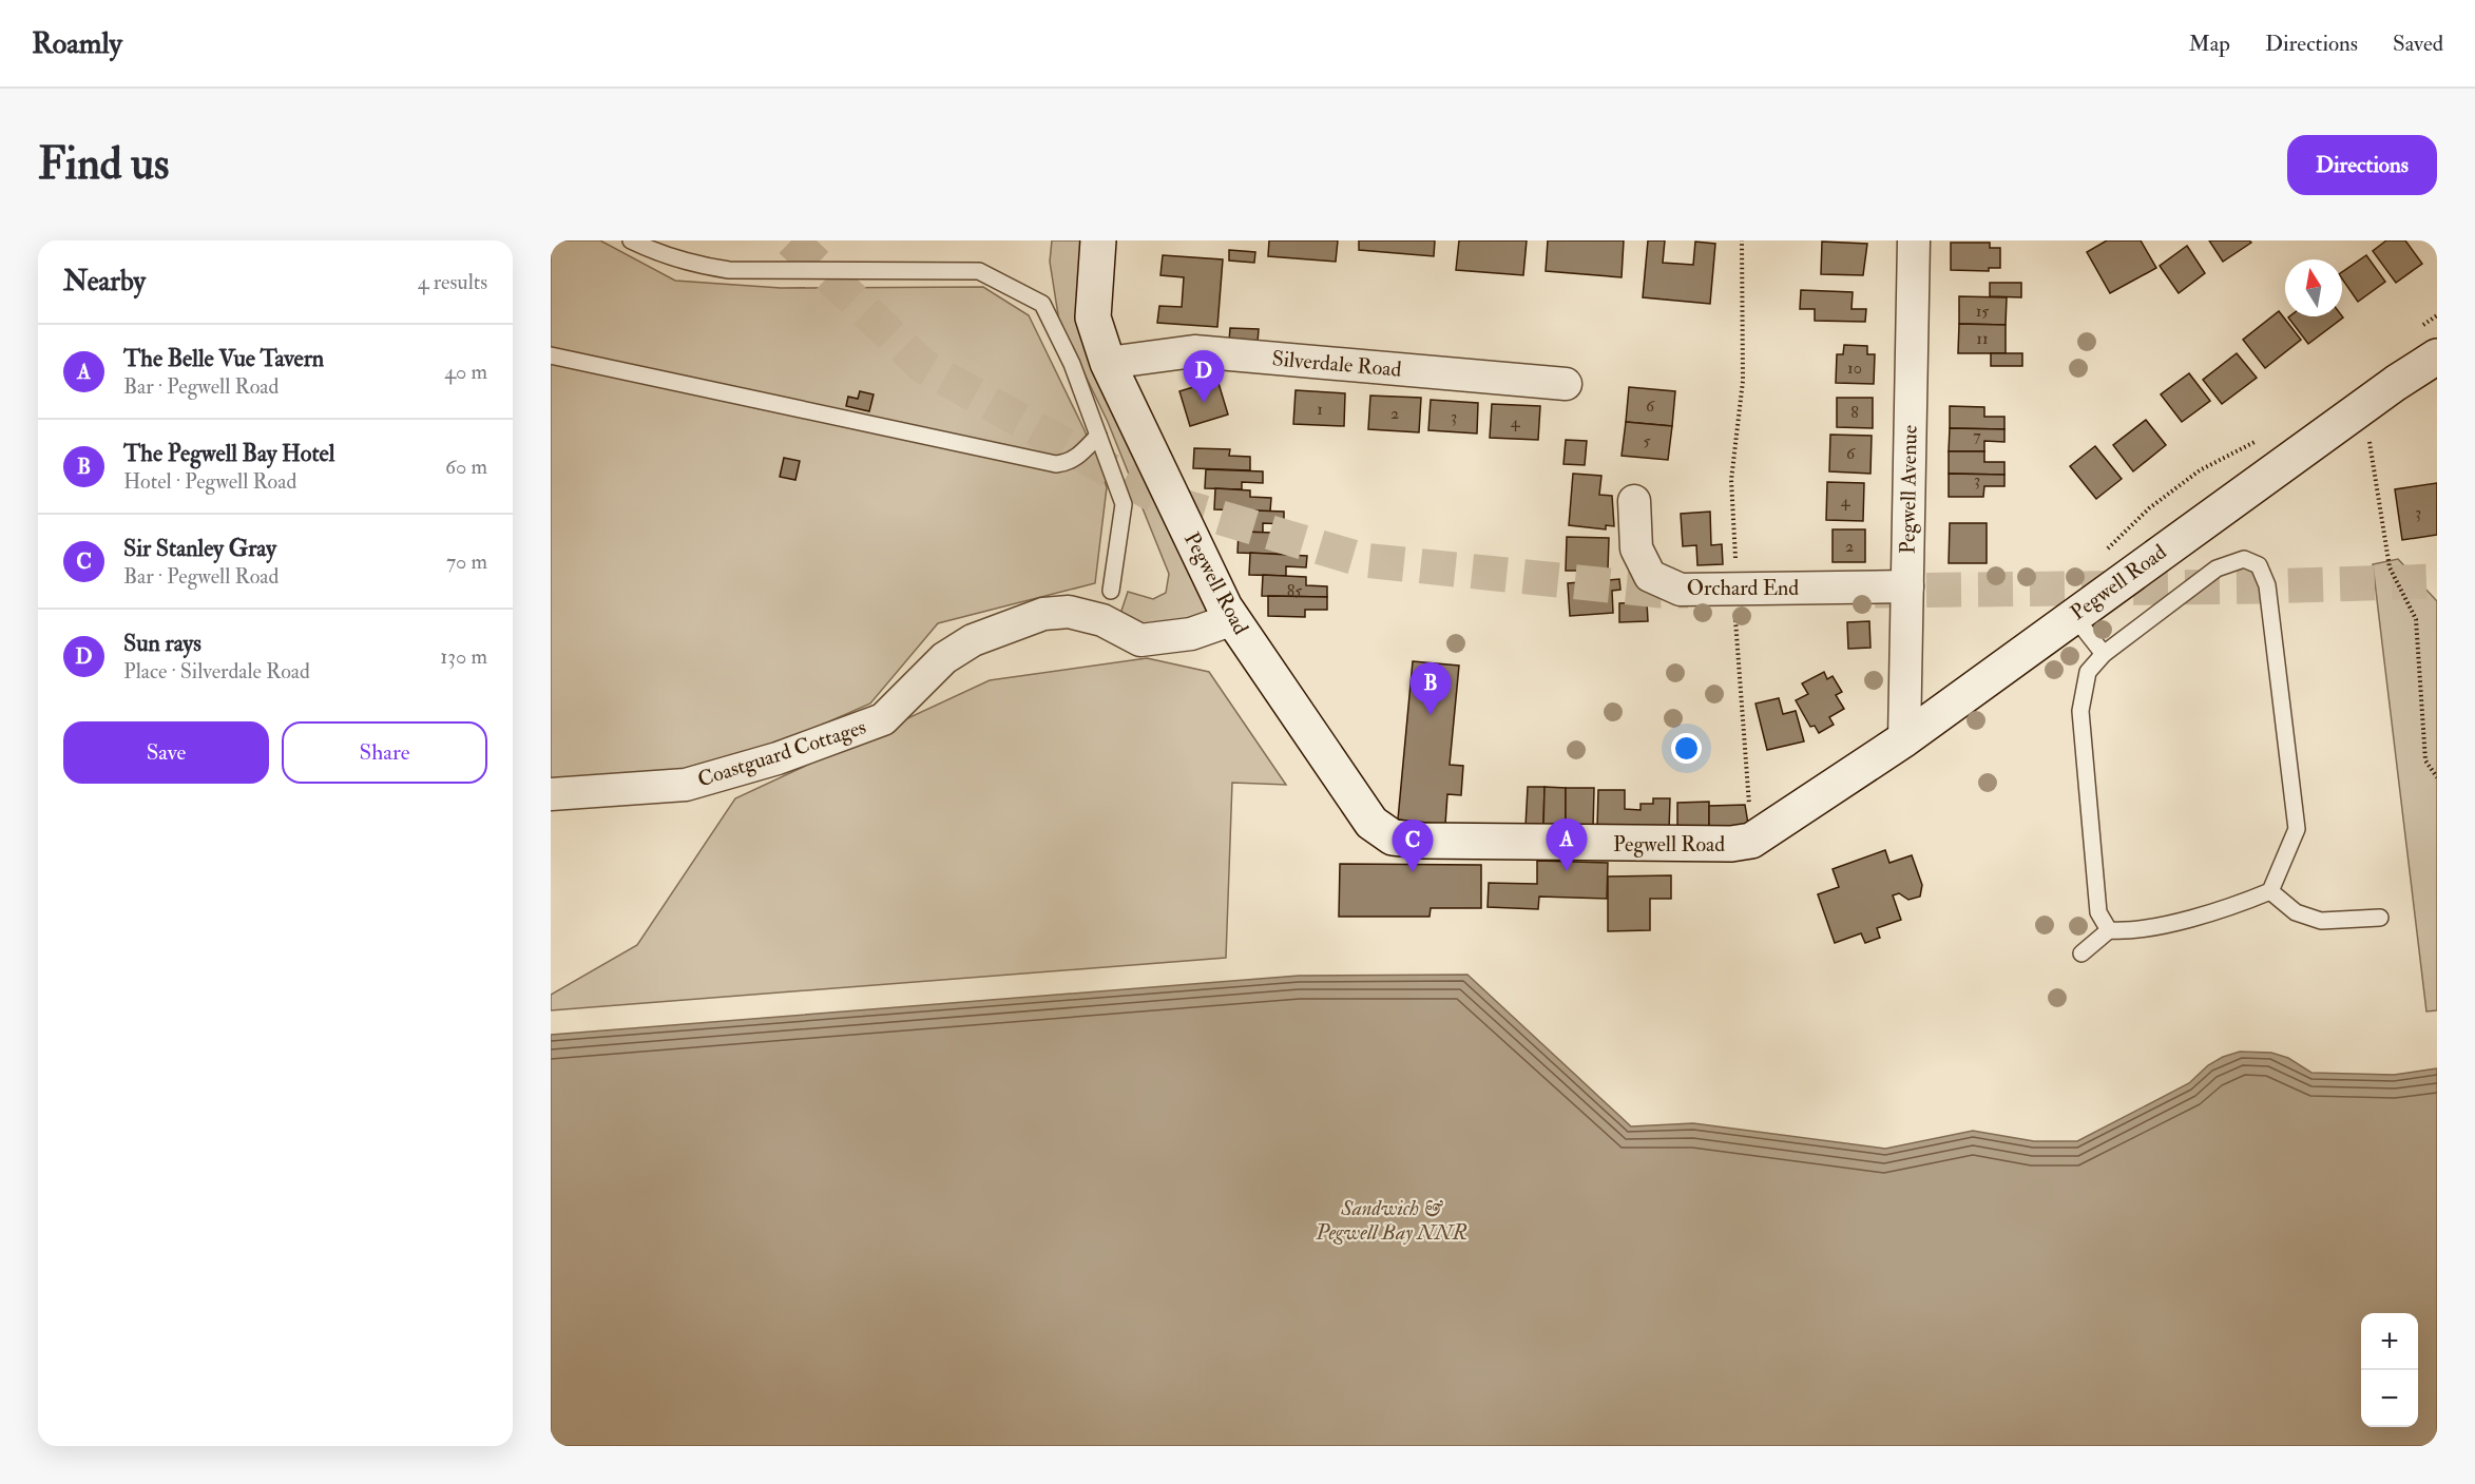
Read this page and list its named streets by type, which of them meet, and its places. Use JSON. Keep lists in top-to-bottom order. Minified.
{"streets":{"street":["Silverdale Road","Pegwell Avenue","Pegwell Road","Orchard End","Coastguard Cottages"]},"crossings":[["Silverdale Road","Pegwell Road"],["Pegwell Avenue","Pegwell Road"],["Pegwell Avenue","Orchard End"],["Pegwell Road","Coastguard Cottages"]],"parks":["Sandwich & Pegwell Bay NNR"],"house_numbers":["15","11","10","6","1","8","2","3","4","7","5","6","3","4","3","2","85"],"north":"top","page":{"header":"Roamly","nav":["Map","Directions","Saved"],"buttons":["Directions",["Save","Share"]],"title":"Find us","heading":["Nearby","4 results"],"list":[{"mark":"A","name":"The Belle Vue Tavern","note":"Bar · Pegwell Road","value":"40 m"},{"mark":"B","name":"The Pegwell Bay Hotel","note":"Hotel · Pegwell Road","value":"60 m"},{"mark":"C","name":"Sir Stanley Gray","note":"Bar · Pegwell Road","value":"70 m"},{"mark":"D","name":"Sun rays","note":"Place · Silverdale Road","value":"130 m"}],"pins":["D","B","A","C"],"map_buttons":["+","−"]}}
